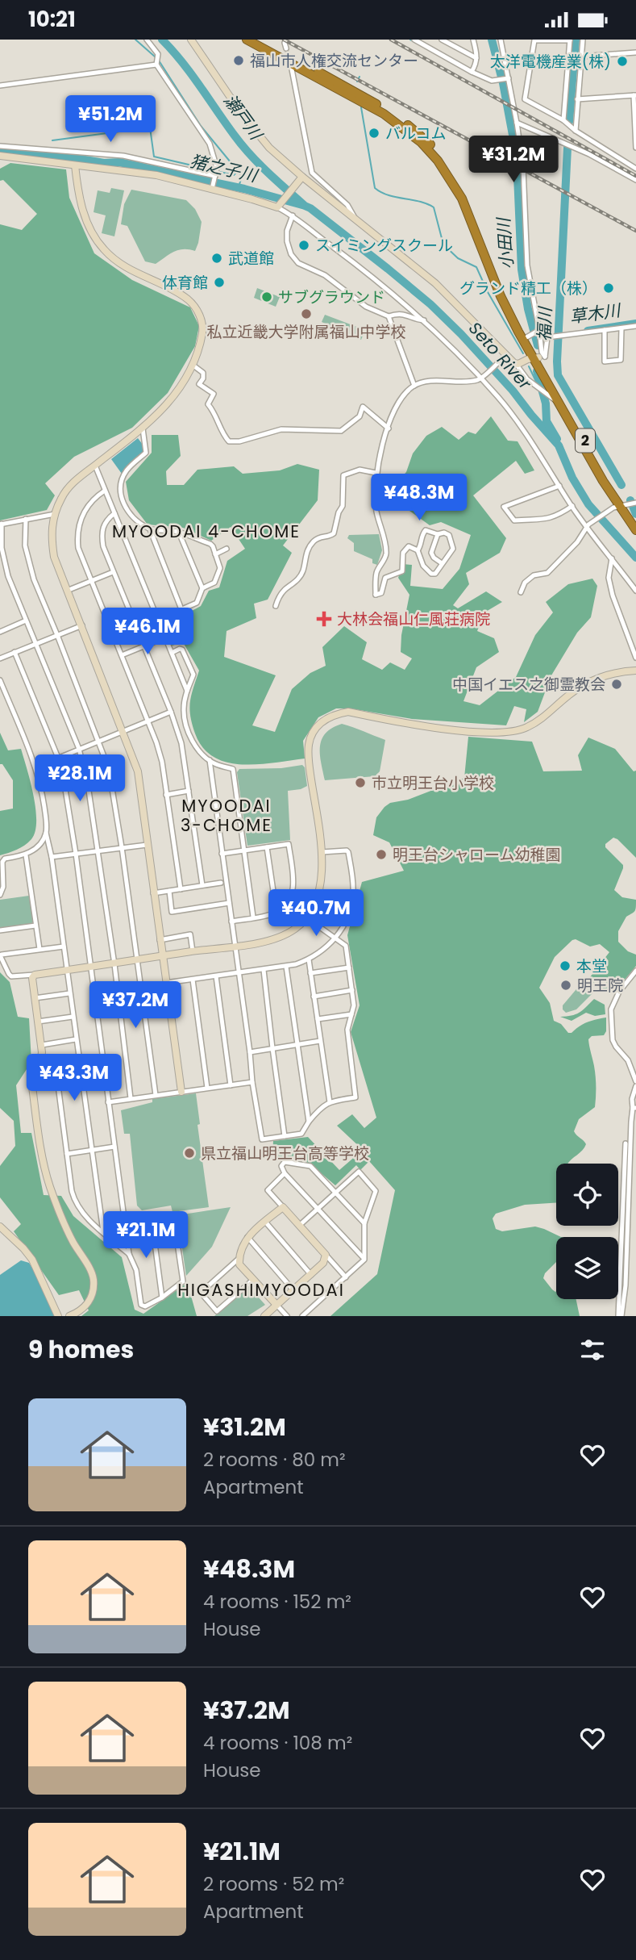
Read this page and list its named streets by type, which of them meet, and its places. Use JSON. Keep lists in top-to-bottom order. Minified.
{"streets":{"highway":["2"]},"districts":["MYOODAI 4-CHOME","MYOODAI 3-CHOME","HIGASHIMYOODAI"],"water":["瀬戸川","猪之子川","小田川","草木川","福川","Seto River"],"places":{"other":["福山市人権交流センター","太洋電機産業(株)","バルコム","スイミングスクール","武道館","体育館","グランド精工（株）","サブグラウンド","私立近畿大学附属福山中学校","中国イエス之御霊教会","市立明王台小学校","明王台シャローム幼稚園","本堂","明王院","県立福山明王台高等学校"],"health":["大林会福山仁風荘病院"]},"page":{"status":"10:21","price":["¥51.2M","¥31.2M","¥48.3M","¥46.1M","¥28.1M","¥40.7M","¥37.2M","¥43.3M","¥21.1M"],"heading":"9 homes","list":[{"name":"¥31.2M","note":"2 rooms · 80 m² · Apartment"},{"name":"¥48.3M","note":"4 rooms · 152 m² · House"},{"name":"¥37.2M","note":"4 rooms · 108 m² · House"},{"name":"¥21.1M","note":"2 rooms · 52 m² · Apartment"}]}}
